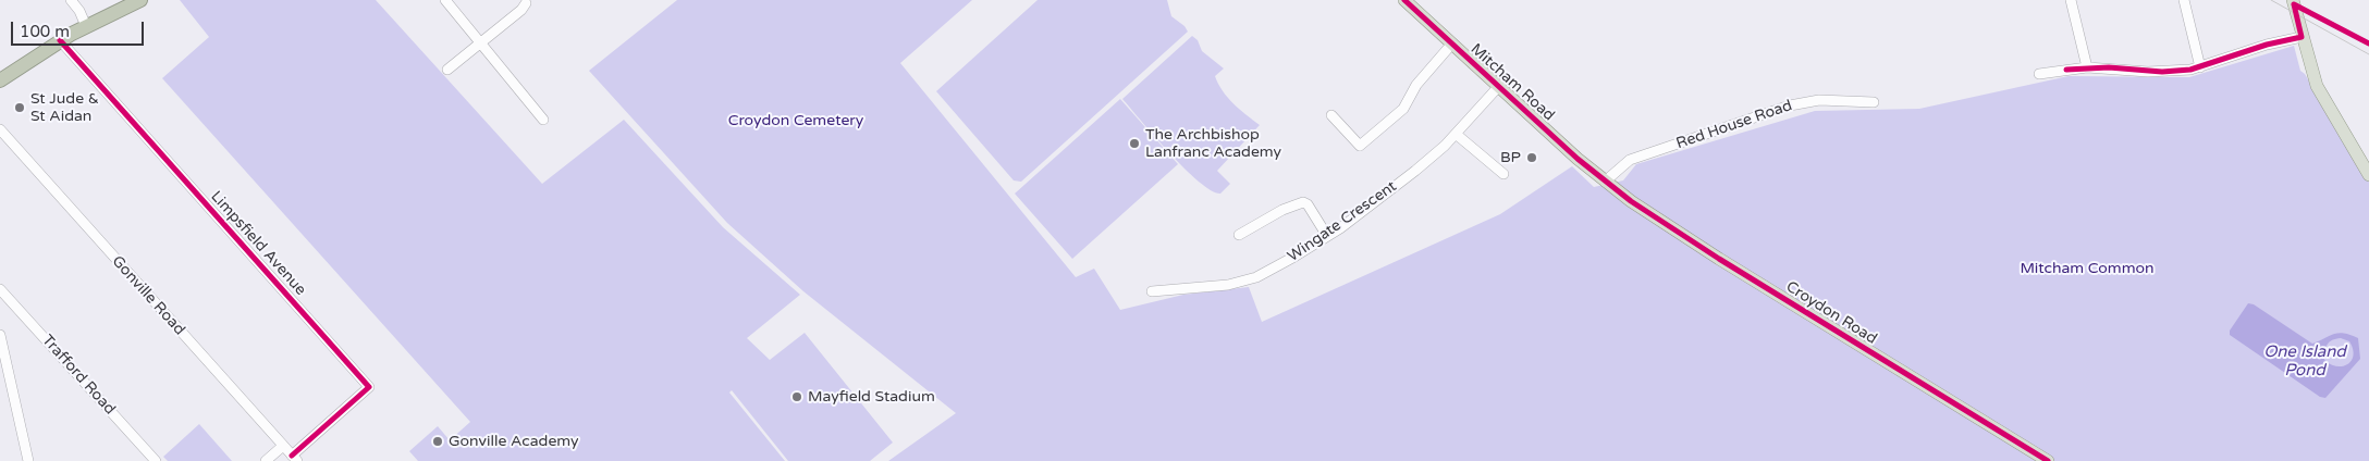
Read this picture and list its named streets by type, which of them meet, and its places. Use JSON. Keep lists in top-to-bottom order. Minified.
{"streets":{"main road":["Mitcham Road","Croydon Road"],"street":["Red House Road","Wingate Crescent","Limpsfield Avenue","Gonville Road","Trafford Road"]},"crossings":[["Mitcham Road","Red House Road"],["Mitcham Road","Wingate Crescent"],["Mitcham Road","Croydon Road"],["Red House Road","Croydon Road"],["Limpsfield Avenue","Gonville Road"]],"water":["One Island Pond"],"parks":["Croydon Cemetery","Mitcham Common"],"places":["St Jude & St Aidan","The Archbishop Lanfranc Academy","BP","Mayfield Stadium","Gonville Academy"],"scale_bar":"100 m"}
